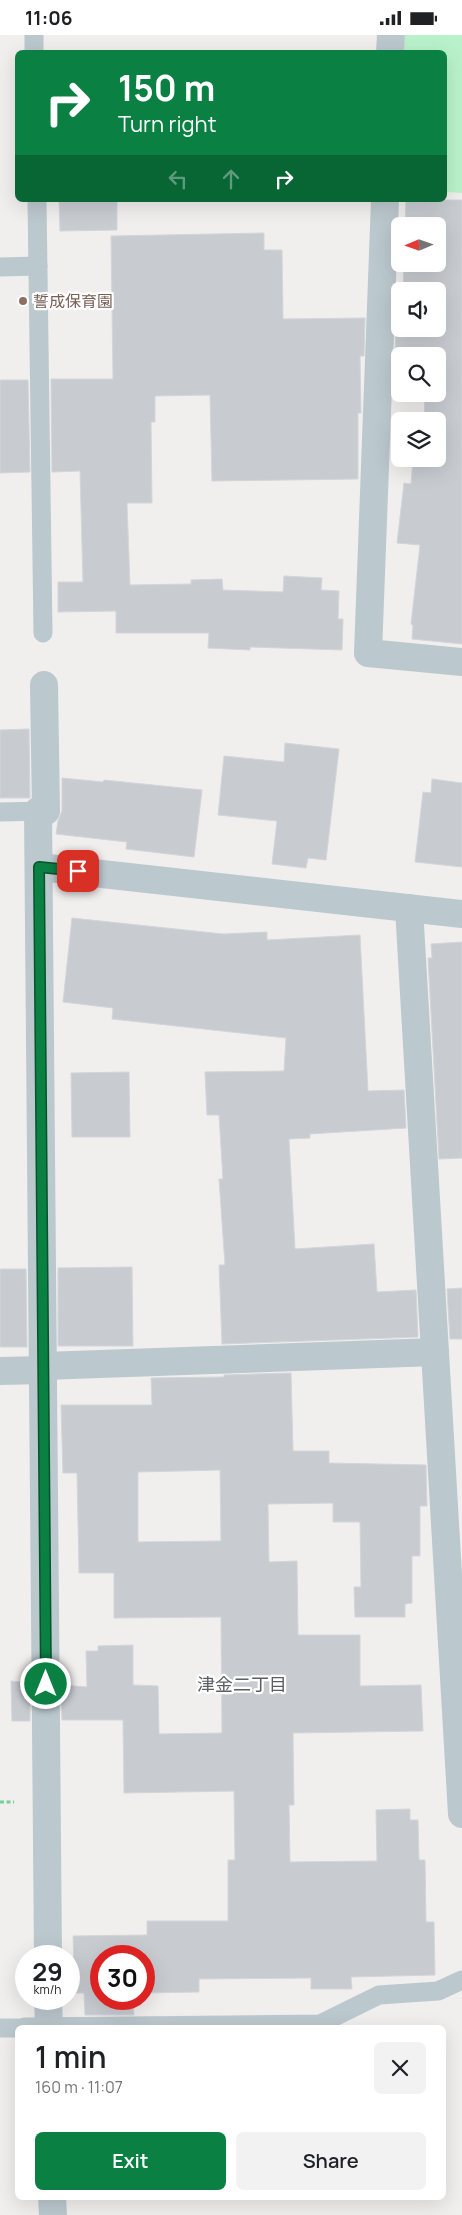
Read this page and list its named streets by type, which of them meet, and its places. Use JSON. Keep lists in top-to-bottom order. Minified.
{"districts":["津金二丁目"],"places":["誓成保育園"],"north":"left","page":{"status":"11:06","turn":["150 m","Turn right"],"speed":"29 km/h","limit":"30","heading":["1 min","160 m · 11:07"],"buttons":["Exit","Share"]}}
